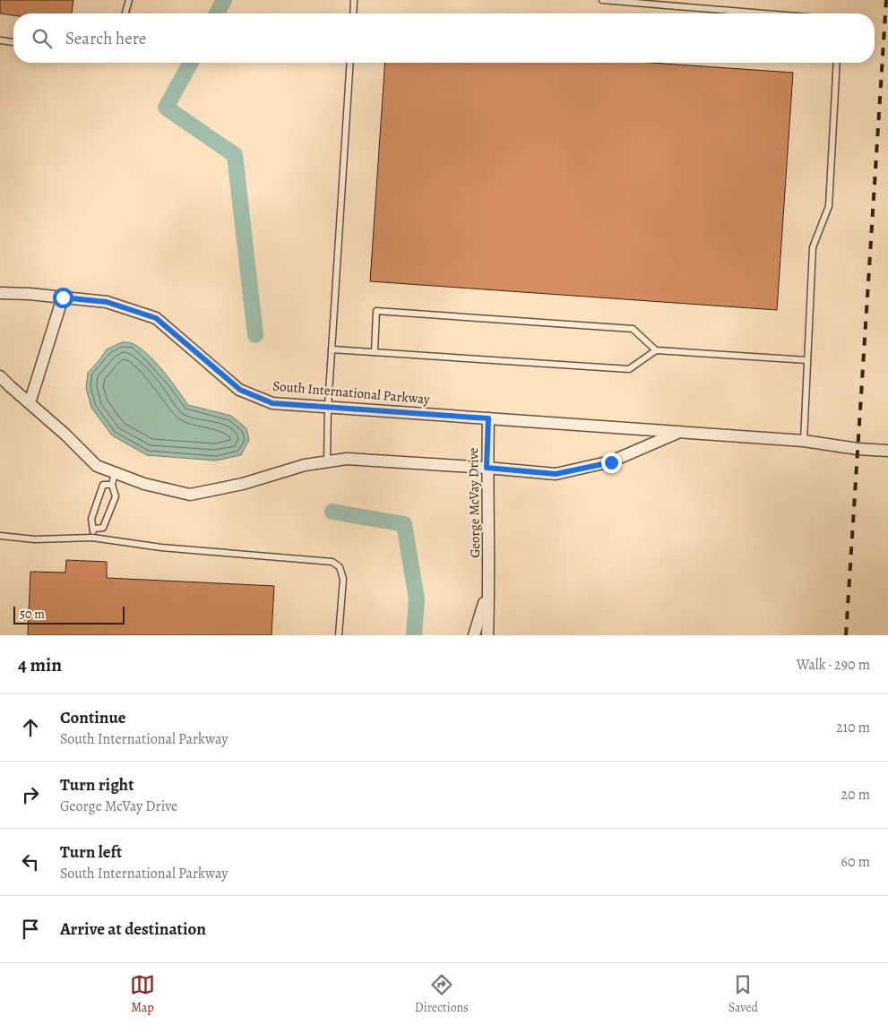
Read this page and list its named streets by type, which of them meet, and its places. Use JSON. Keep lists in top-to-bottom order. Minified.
{"streets":{"street":["South International Parkway","George McVay Drive"]},"crossings":[["South International Parkway","George McVay Drive"]],"scale_bar":"50 m","page":{"search":"Search here","scale":"50 m","heading":["4 min","Walk · 290 m"],"list":[["Continue","South International Parkway","210 m"],["Turn right","George McVay Drive","20 m"],["Turn left","South International Parkway","60 m"],"Arrive at destination"],"nav":["Map","Directions","Saved"]}}
